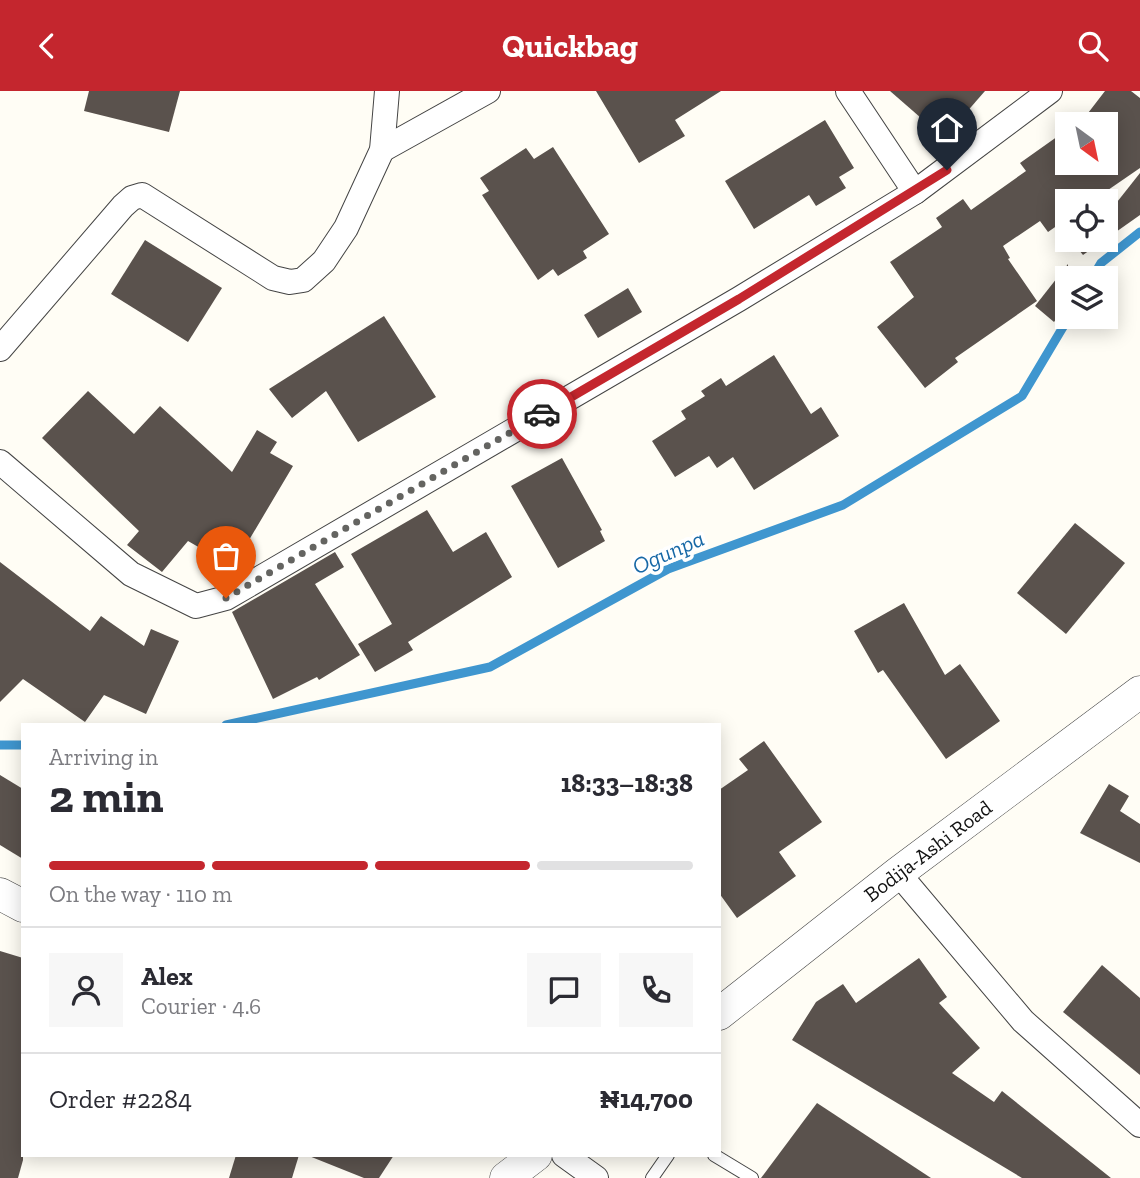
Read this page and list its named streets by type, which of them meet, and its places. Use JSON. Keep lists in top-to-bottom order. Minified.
{"streets":{"street":["Bodija-Ashi Road"]},"water":["Ogunpa"],"north":"bottom right","page":{"header":"Quickbag","heading":["2 min","Arriving in","18:33–18:38"],"panel":["Alex","Courier · 4.6","Order #2284","₦14,700"],"bar":"On the way · 110 m"}}
